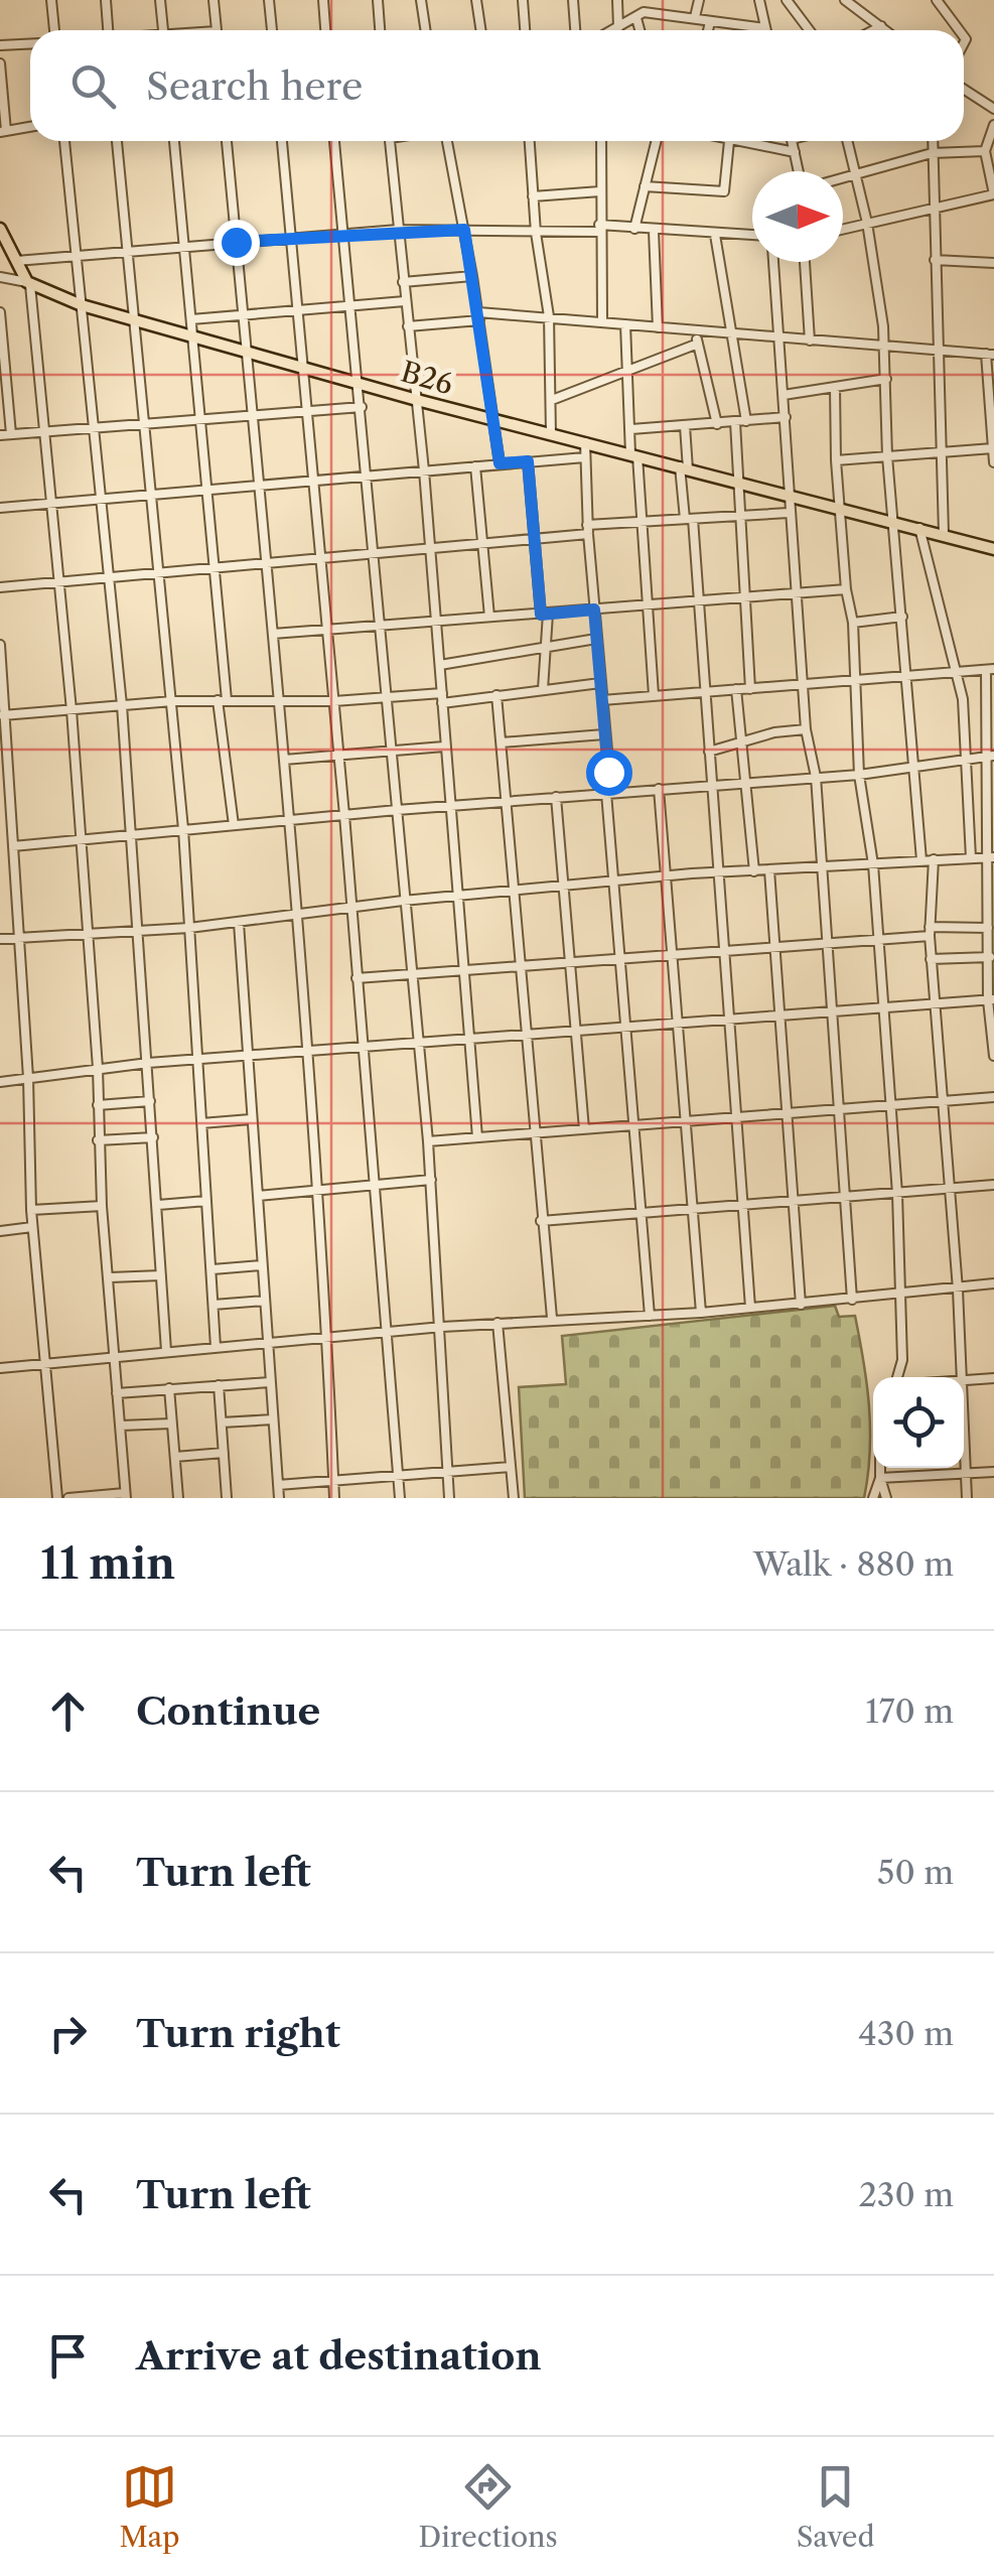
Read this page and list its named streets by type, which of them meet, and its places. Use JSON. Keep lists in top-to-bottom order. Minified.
{"streets":{"highway":["B26"]},"north":"right","page":{"search":"Search here","heading":["11 min","Walk · 880 m"],"list":[["Continue","170 m"],["Turn left","50 m"],["Turn right","430 m"],["Turn left","230 m"],"Arrive at destination"],"nav":["Map","Directions","Saved"]}}
